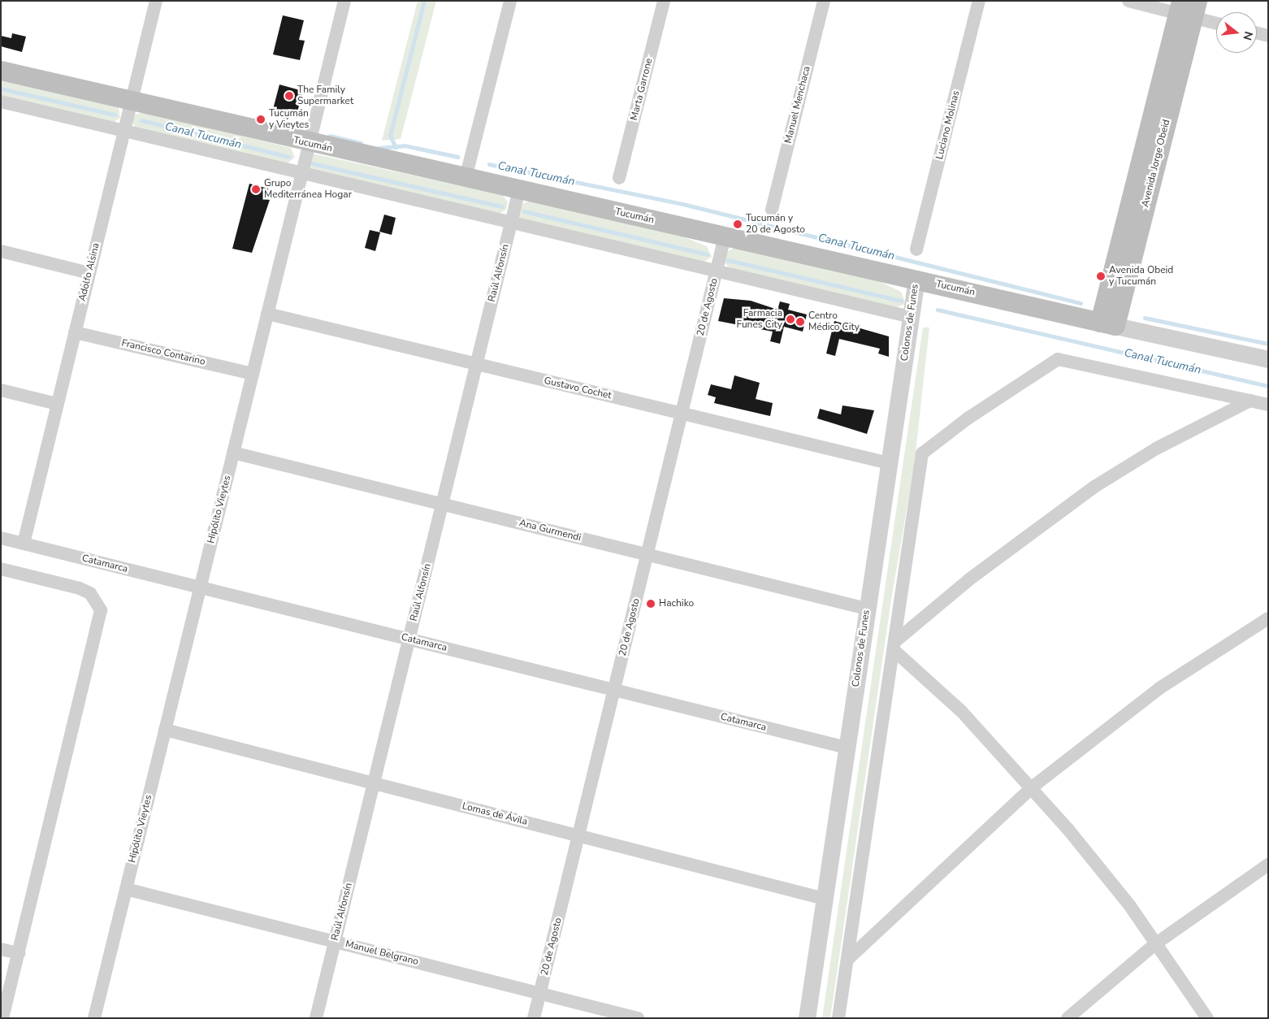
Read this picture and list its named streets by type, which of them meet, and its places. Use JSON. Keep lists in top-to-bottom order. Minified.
{"streets":{"main road":["Tucumán","Avenida Jorge Obeid"],"street":["Marta Garrone","Manuel Menchaca","Luciano Molinas","Adolfo Alsina","Raúl Alfonsín","20 de Agosto","Colonos de Funes","Francisco Contarino","Gustavo Cochet","Hipólito Vieytes","Ana Gurmendi","Catamarca","Lomas de Ávila","Manuel Belgrano"]},"crossings":[["Tucumán","Avenida Jorge Obeid"],["Tucumán","Adolfo Alsina"],["Tucumán","Raúl Alfonsín"],["Tucumán","20 de Agosto"],["Tucumán","Colonos de Funes"],["Tucumán","Hipólito Vieytes"],["Adolfo Alsina","Francisco Contarino"],["Adolfo Alsina","Catamarca"],["Raúl Alfonsín","Gustavo Cochet"],["Raúl Alfonsín","Ana Gurmendi"],["Raúl Alfonsín","Catamarca"],["Raúl Alfonsín","Lomas de Ávila"],["Raúl Alfonsín","Manuel Belgrano"],["20 de Agosto","Gustavo Cochet"],["20 de Agosto","Ana Gurmendi"],["20 de Agosto","Catamarca"],["20 de Agosto","Lomas de Ávila"],["20 de Agosto","Manuel Belgrano"],["Colonos de Funes","Gustavo Cochet"],["Colonos de Funes","Ana Gurmendi"],["Colonos de Funes","Catamarca"],["Colonos de Funes","Lomas de Ávila"],["Francisco Contarino","Hipólito Vieytes"],["Gustavo Cochet","Hipólito Vieytes"],["Hipólito Vieytes","Ana Gurmendi"],["Hipólito Vieytes","Catamarca"],["Hipólito Vieytes","Lomas de Ávila"],["Hipólito Vieytes","Manuel Belgrano"]],"water":["Canal Tucumán"],"places":["The Family Supermarket","Tucumán y Vieytes","Grupo Mediterránea Hogar","Tucumán y 20 de Agosto","Avenida Obeid y Tucumán","Farmacia Funes City","Centro Médico City","Hachiko"],"north":"right"}
